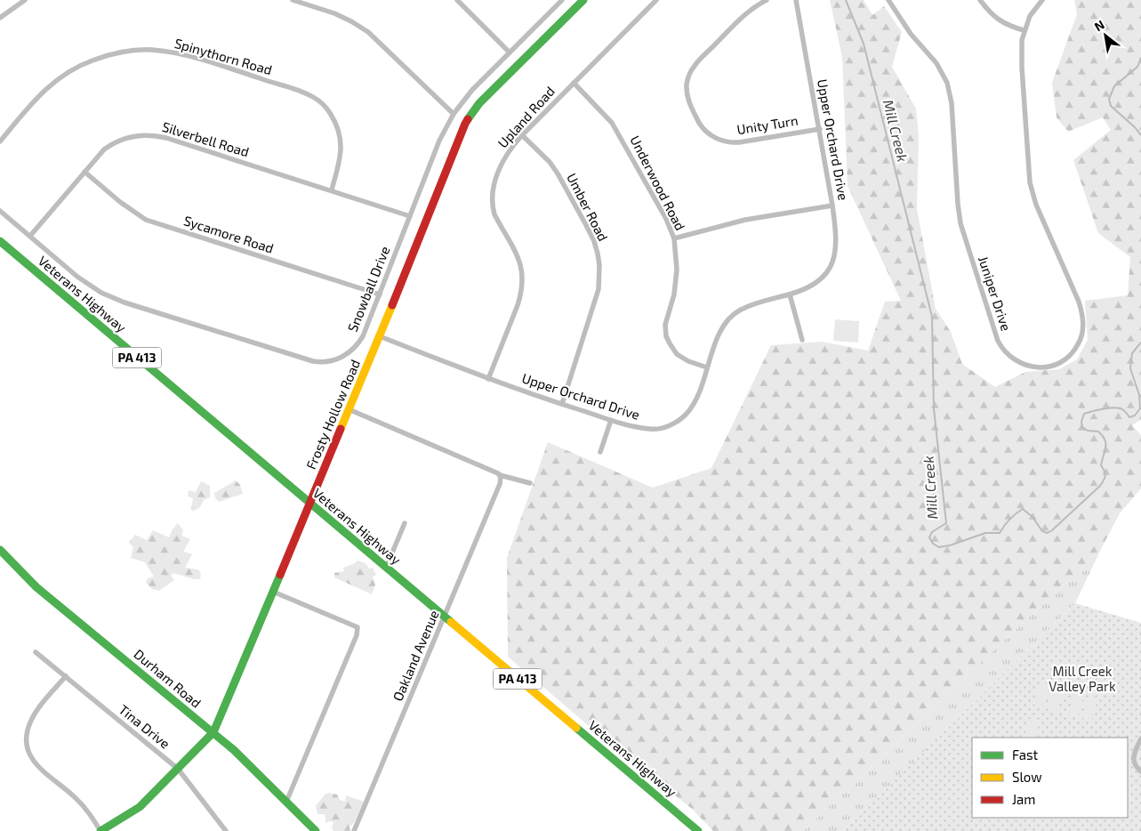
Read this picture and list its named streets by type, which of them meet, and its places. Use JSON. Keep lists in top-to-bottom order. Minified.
{"streets":{"main road":["Veterans Highway","PA 413","Frosty Hollow Road","Durham Road"],"street":["Spinythorn Road","Upland Road","Unity Turn","Silverbell Road","Upper Orchard Drive","Underwood Road","Umber Road","Sycamore Road","Snowball Drive","Juniper Drive","Oakland Avenue","Tina Drive"]},"crossings":[["Spinythorn Road","Silverbell Road"],["Upland Road","Upper Orchard Drive"],["Upland Road","Underwood Road"],["Upland Road","Umber Road"],["Unity Turn","Upper Orchard Drive"],["Silverbell Road","Sycamore Road"],["Silverbell Road","Snowball Drive"],["Upper Orchard Drive","Underwood Road"],["Upper Orchard Drive","Umber Road"],["Upper Orchard Drive","Frosty Hollow Road"],["Sycamore Road","Snowball Drive"],["Veterans Highway","Frosty Hollow Road"],["Veterans Highway","Oakland Avenue"],["Frosty Hollow Road","Durham Road"],["Frosty Hollow Road","Tina Drive"]],"water":["Mill Creek"],"parks":["Mill Creek Valley Park"],"legend":["Fast","Slow","Jam"],"north":"top left"}
